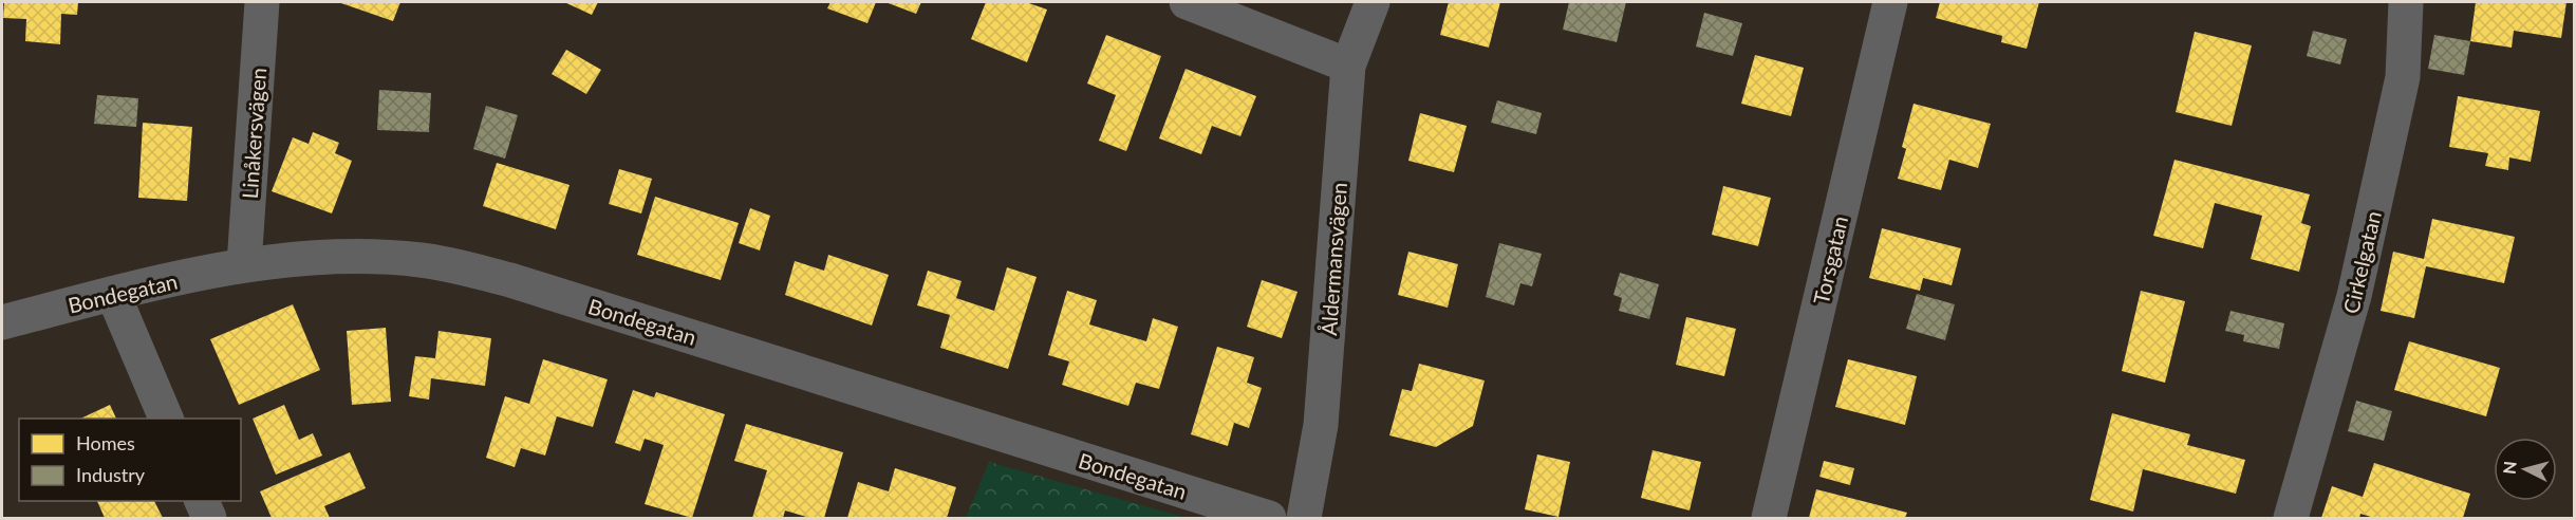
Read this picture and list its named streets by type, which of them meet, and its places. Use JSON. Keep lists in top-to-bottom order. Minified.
{"streets":{"street":["Linåkersvägen","Åldermansvägen","Torsgatan","Cirkelgatan","Bondegatan"]},"crossings":[["Linåkersvägen","Bondegatan"]],"legend":["Homes","Industry"],"north":"left"}
